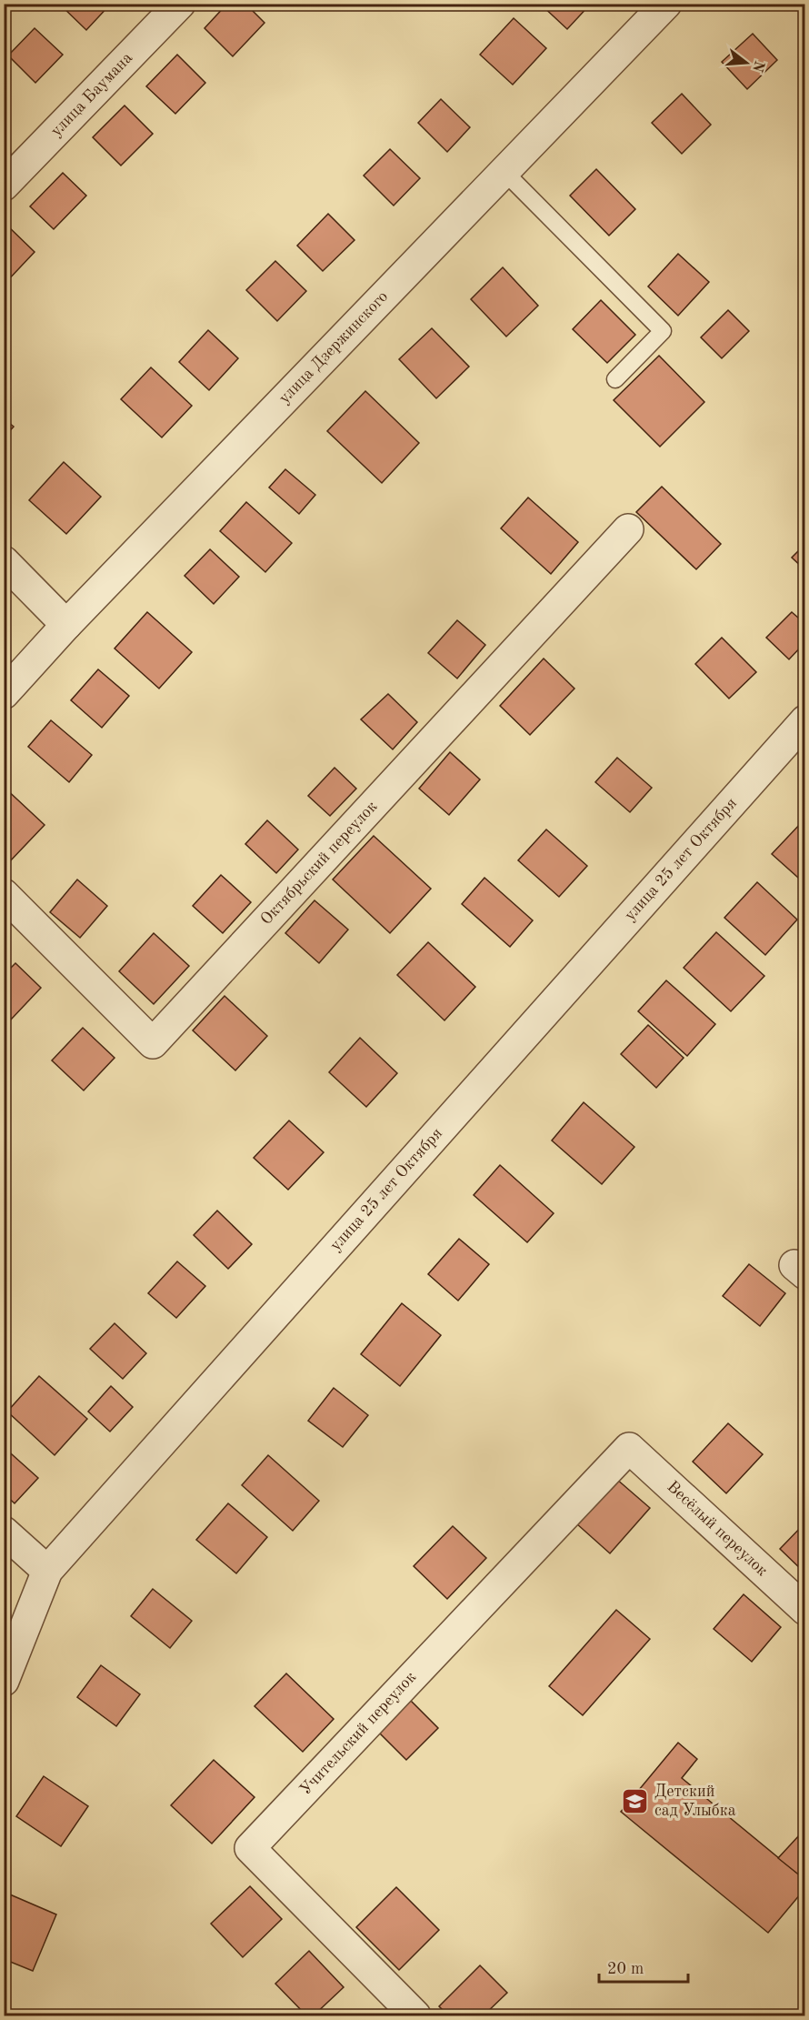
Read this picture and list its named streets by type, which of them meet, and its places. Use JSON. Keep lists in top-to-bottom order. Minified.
{"streets":{"street":["улица Баумана","улица Дзержинского","улица 25 лет Октября","Октябрьский переулок","Весёлый переулок","Учительский переулок"]},"crossings":[["Весёлый переулок","Учительский переулок"]],"places":{"school or university":["Детский сад Улыбка"]},"scale_bar":"20 m","north":"right"}
